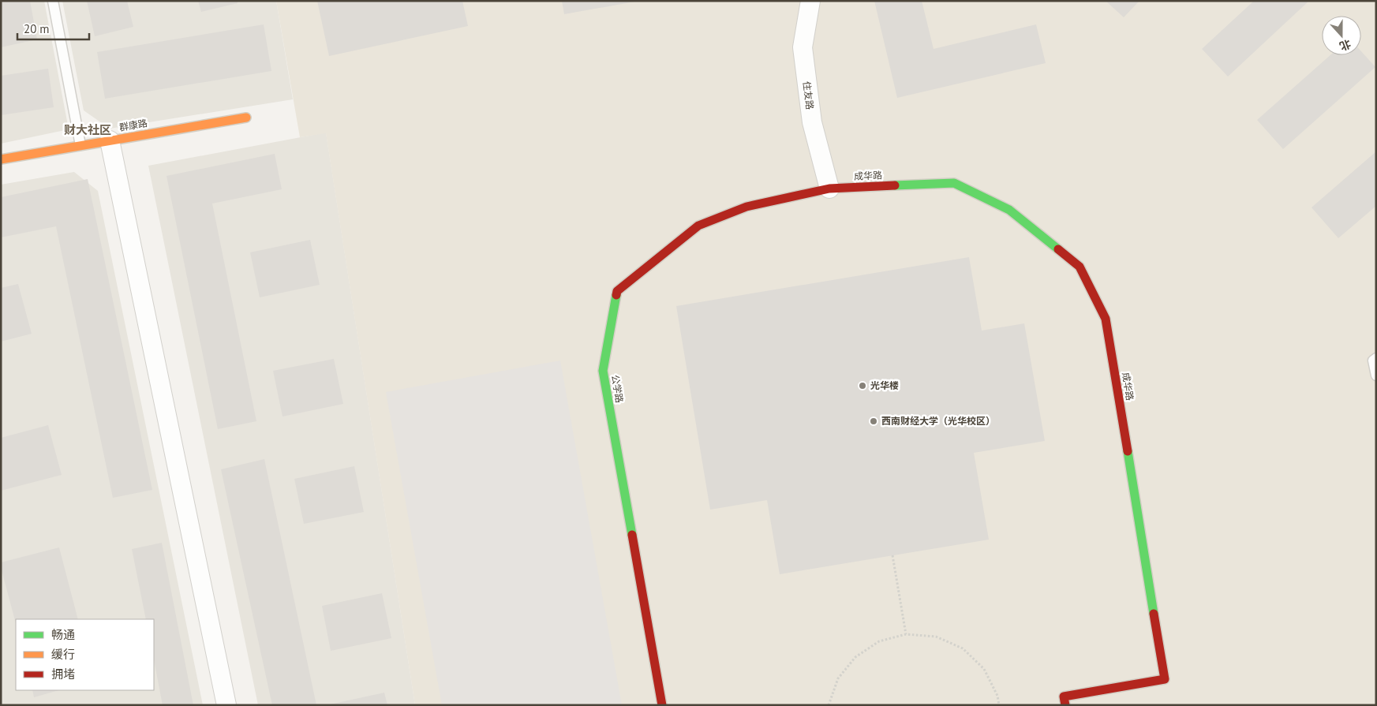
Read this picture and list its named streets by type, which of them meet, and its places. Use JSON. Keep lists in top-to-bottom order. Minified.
{"streets":{"street":["住友路","群康路","成华路","公学路"]},"crossings":[["住友路","成华路"],["住友路","公学路"],["成华路","公学路"]],"districts":["财大社区"],"places":["光华楼","西南财经大学（光华校区）"],"legend":["畅通","缓行","拥堵"],"scale_bar":"20 m","north":"bottom"}
